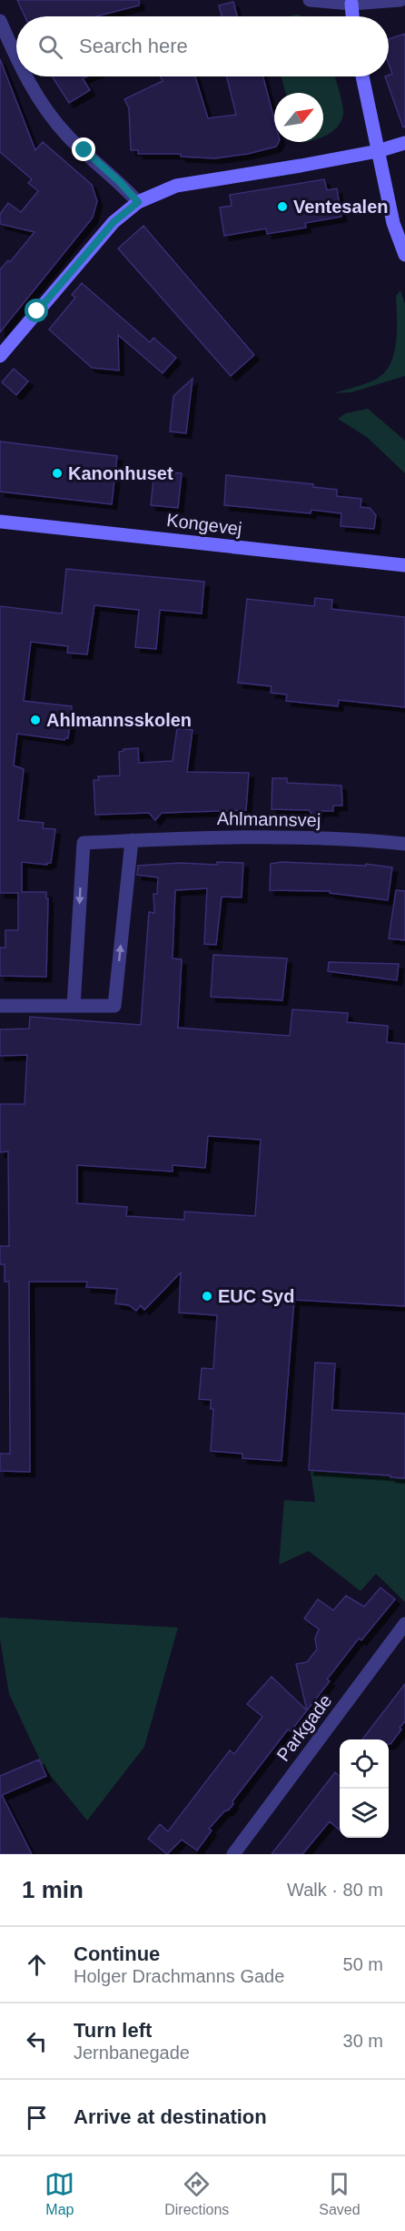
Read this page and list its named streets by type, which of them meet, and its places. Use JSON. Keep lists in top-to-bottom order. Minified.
{"streets":{"street":["Kongevej","Ahlmannsvej","Parkgade"]},"one_way":["Ahlmannsvej"],"places":["Ventesalen","Kanonhuset","Ahlmannsskolen","EUC Syd"],"north":"top right","page":{"search":"Search here","heading":["1 min","Walk · 80 m"],"list":[["Continue","Holger Drachmanns Gade","50 m"],["Turn left","Jernbanegade","30 m"],"Arrive at destination"],"nav":["Map","Directions","Saved"]}}
